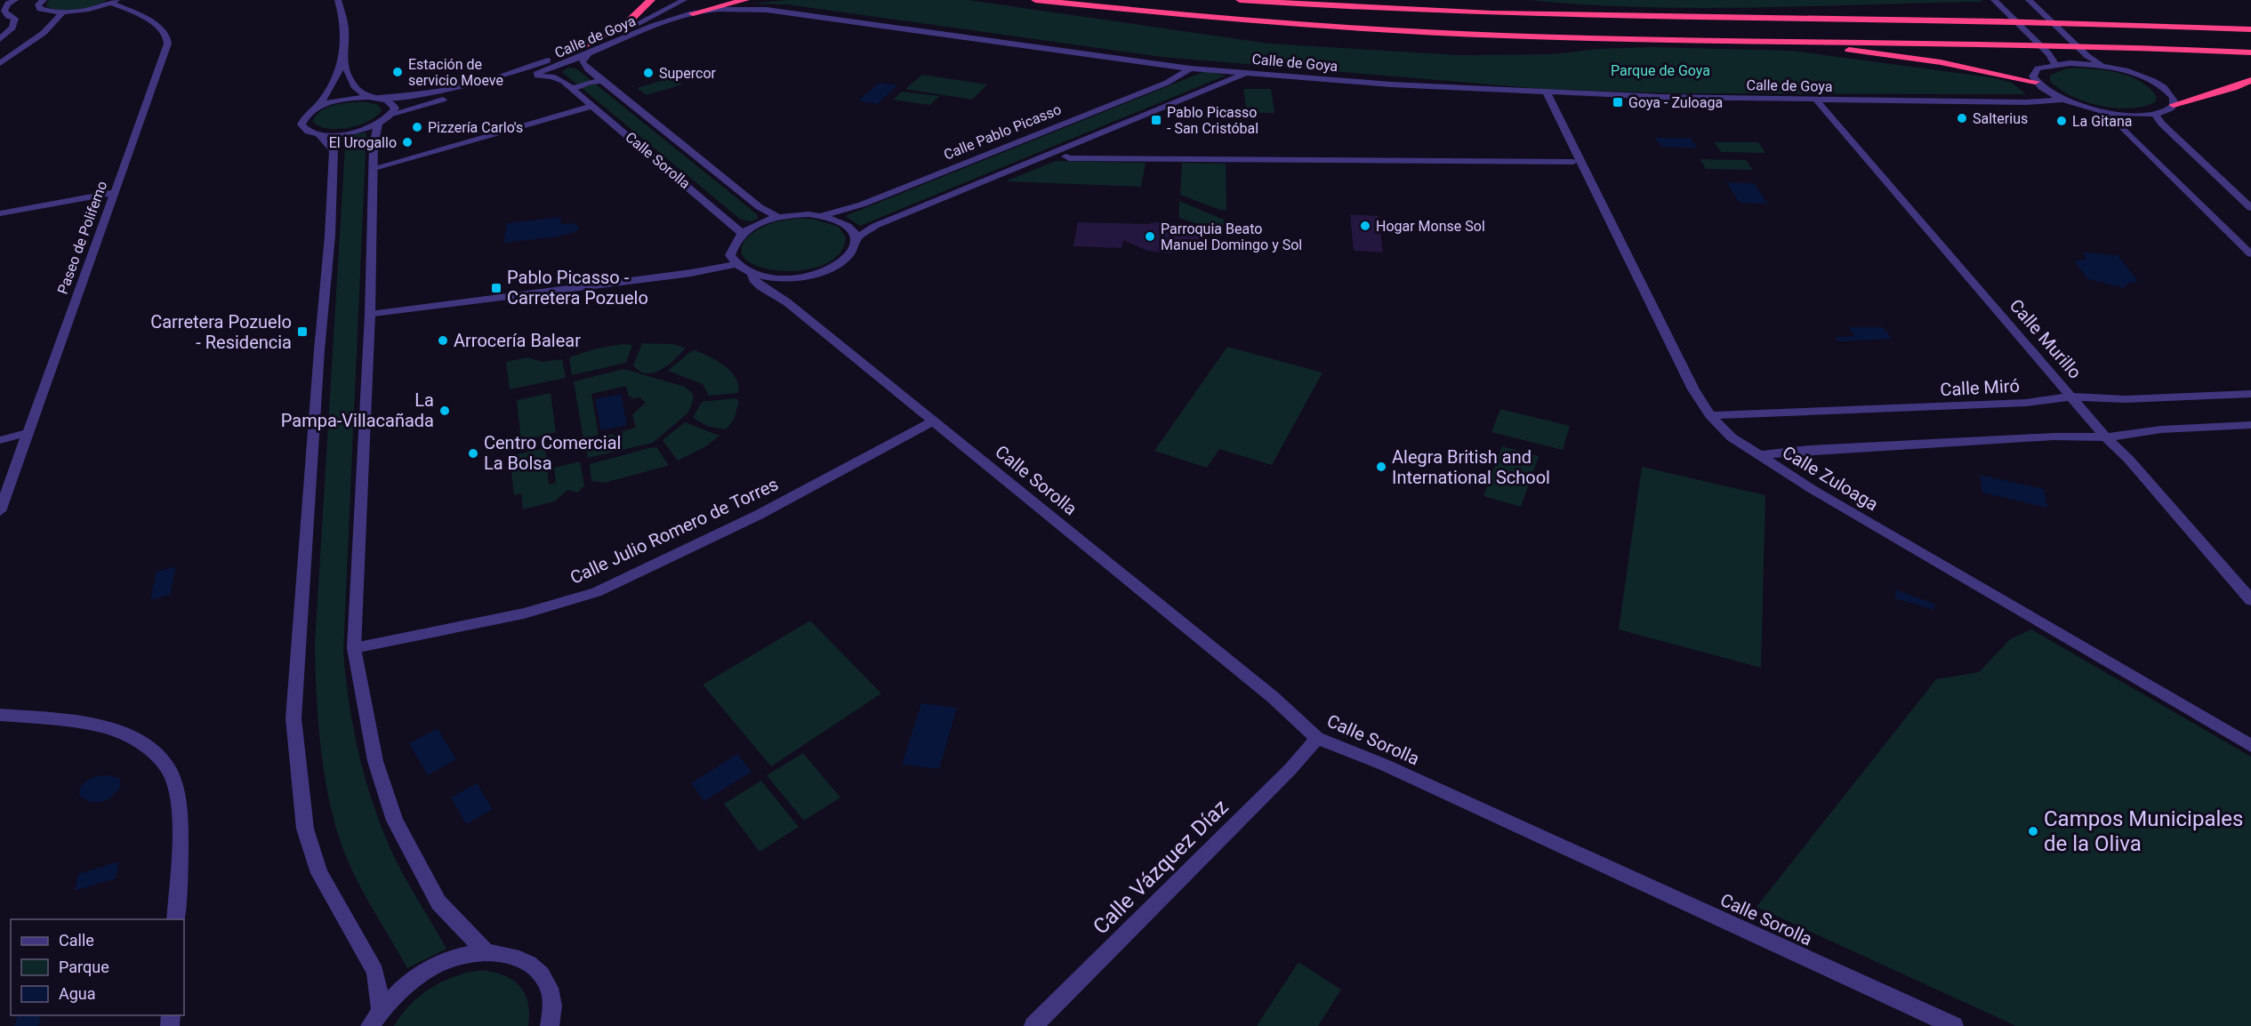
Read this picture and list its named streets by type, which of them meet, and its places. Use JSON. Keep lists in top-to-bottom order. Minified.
{"streets":{"street":["Calle de Goya","Calle Pablo Picasso","Calle Sorolla","Paseo de Polifemo","Calle Murillo","Calle Miró","Calle Zuloaga","Calle Julio Romero de Torres","Calle Vázquez Díaz"]},"crossings":[["Calle de Goya","Calle Pablo Picasso"],["Calle de Goya","Calle Sorolla"],["Calle de Goya","Calle Murillo"],["Calle de Goya","Calle Zuloaga"],["Calle Sorolla","Calle Julio Romero de Torres"],["Calle Sorolla","Calle Vázquez Díaz"],["Calle Murillo","Calle Miró"],["Calle Miró","Calle Zuloaga"]],"parks":["Parque de Goya"],"places":{"other":["Estación de servicio Moeve","Supercor","Salterius","La Gitana","Pizzería Carlo's","El Urogallo","Hogar Monse Sol","Parroquia Beato Manuel Domingo y Sol","Arrocería Balear","La Pampa-Villacañada","Centro Comercial La Bolsa","Alegra British and International School","Campos Municipales de la Oliva"],"transit":["Goya - Zuloaga","Pablo Picasso - San Cristóbal","Pablo Picasso - Carretera Pozuelo","Carretera Pozuelo - Residencia"]},"legend":["Calle","Parque","Agua"]}
